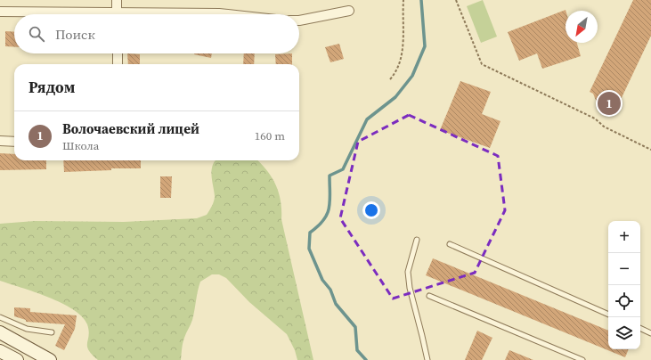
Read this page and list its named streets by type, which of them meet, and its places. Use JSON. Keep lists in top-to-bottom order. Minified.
{"north":"bottom left","page":{"search":"Поиск","heading":"Рядом","pins":"1","list":[{"mark":"1","name":"Волочаевский лицей","note":"Школа","value":"160 m"}],"map_buttons":["+","−"]}}
